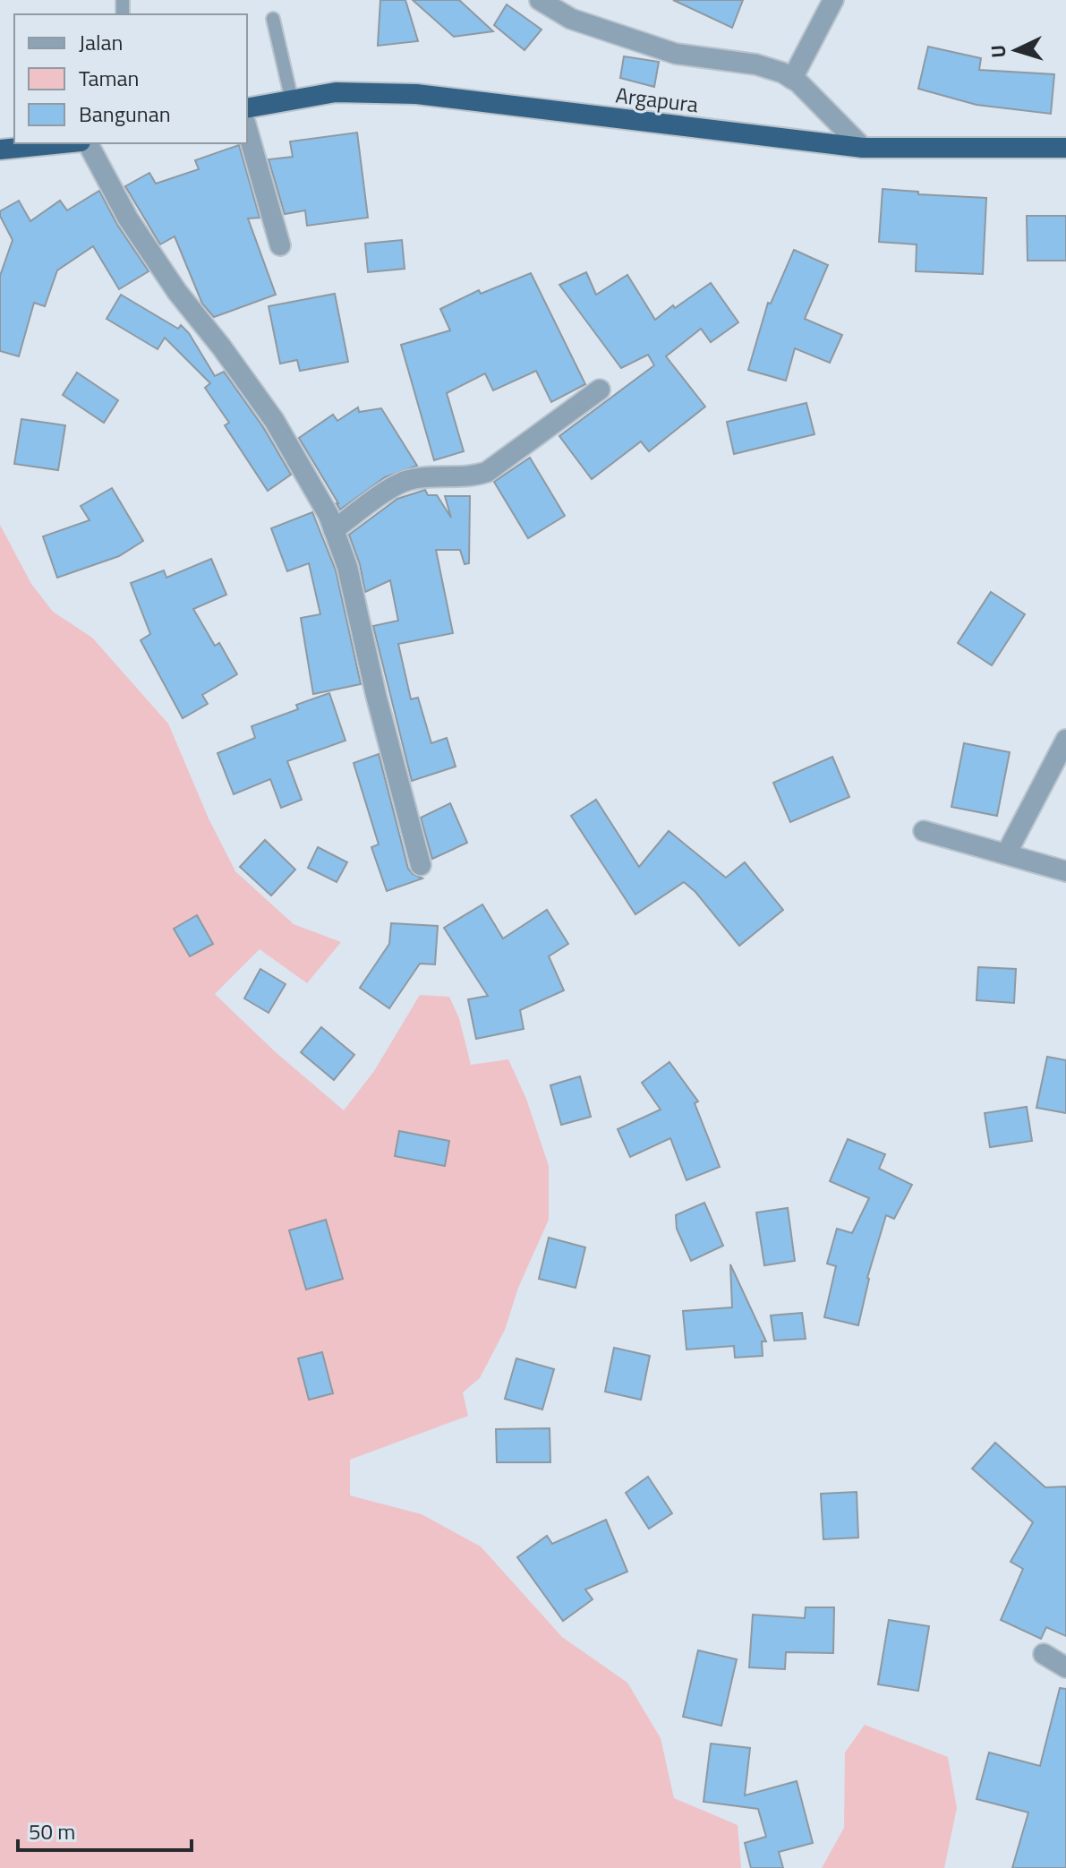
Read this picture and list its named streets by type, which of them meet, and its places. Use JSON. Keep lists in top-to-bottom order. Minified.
{"streets":{"highway":["Argapura"]},"legend":["Jalan","Taman","Bangunan"],"scale_bar":"50 m","north":"left"}
